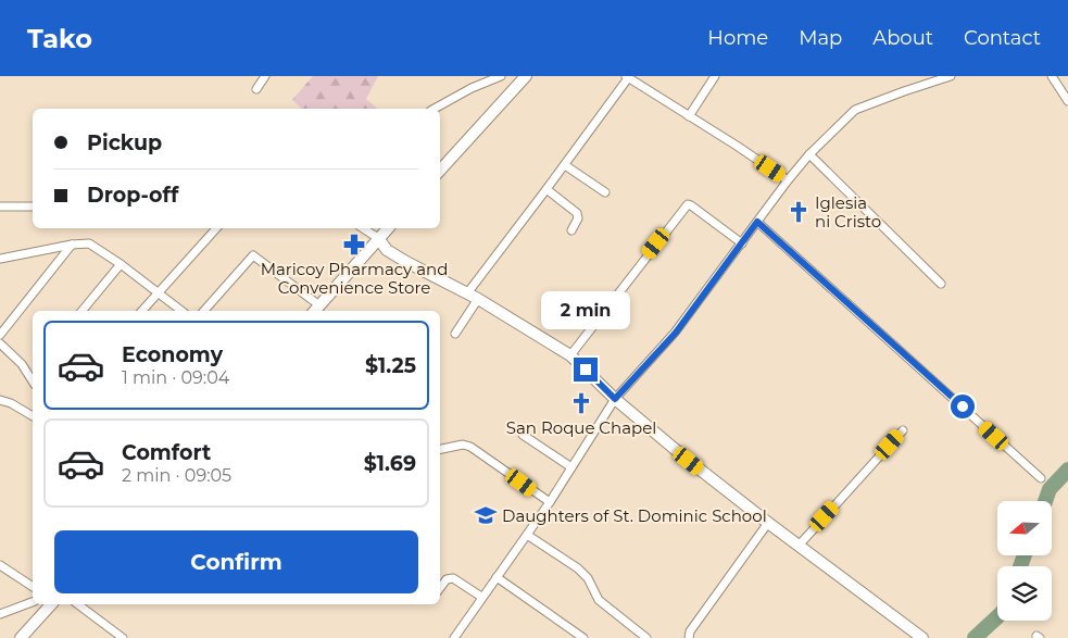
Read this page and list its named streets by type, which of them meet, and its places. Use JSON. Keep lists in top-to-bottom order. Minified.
{"places":{"church":["Iglesia ni Cristo","San Roque Chapel"],"pharmacy":["Maricoy Pharmacy and Convenience Store"],"school or university":["Daughters of St. Dominic School"]},"north":"left","page":{"header":"Tako","nav":["Home","Map","About","Contact"],"banner":["Pickup","Drop-off"],"bubble":"2 min","list":[{"name":"Economy","note":"1 min · 09:04","value":"$1.25"},{"name":"Comfort","note":"2 min · 09:05","value":"$1.69"}],"buttons":"Confirm"}}
